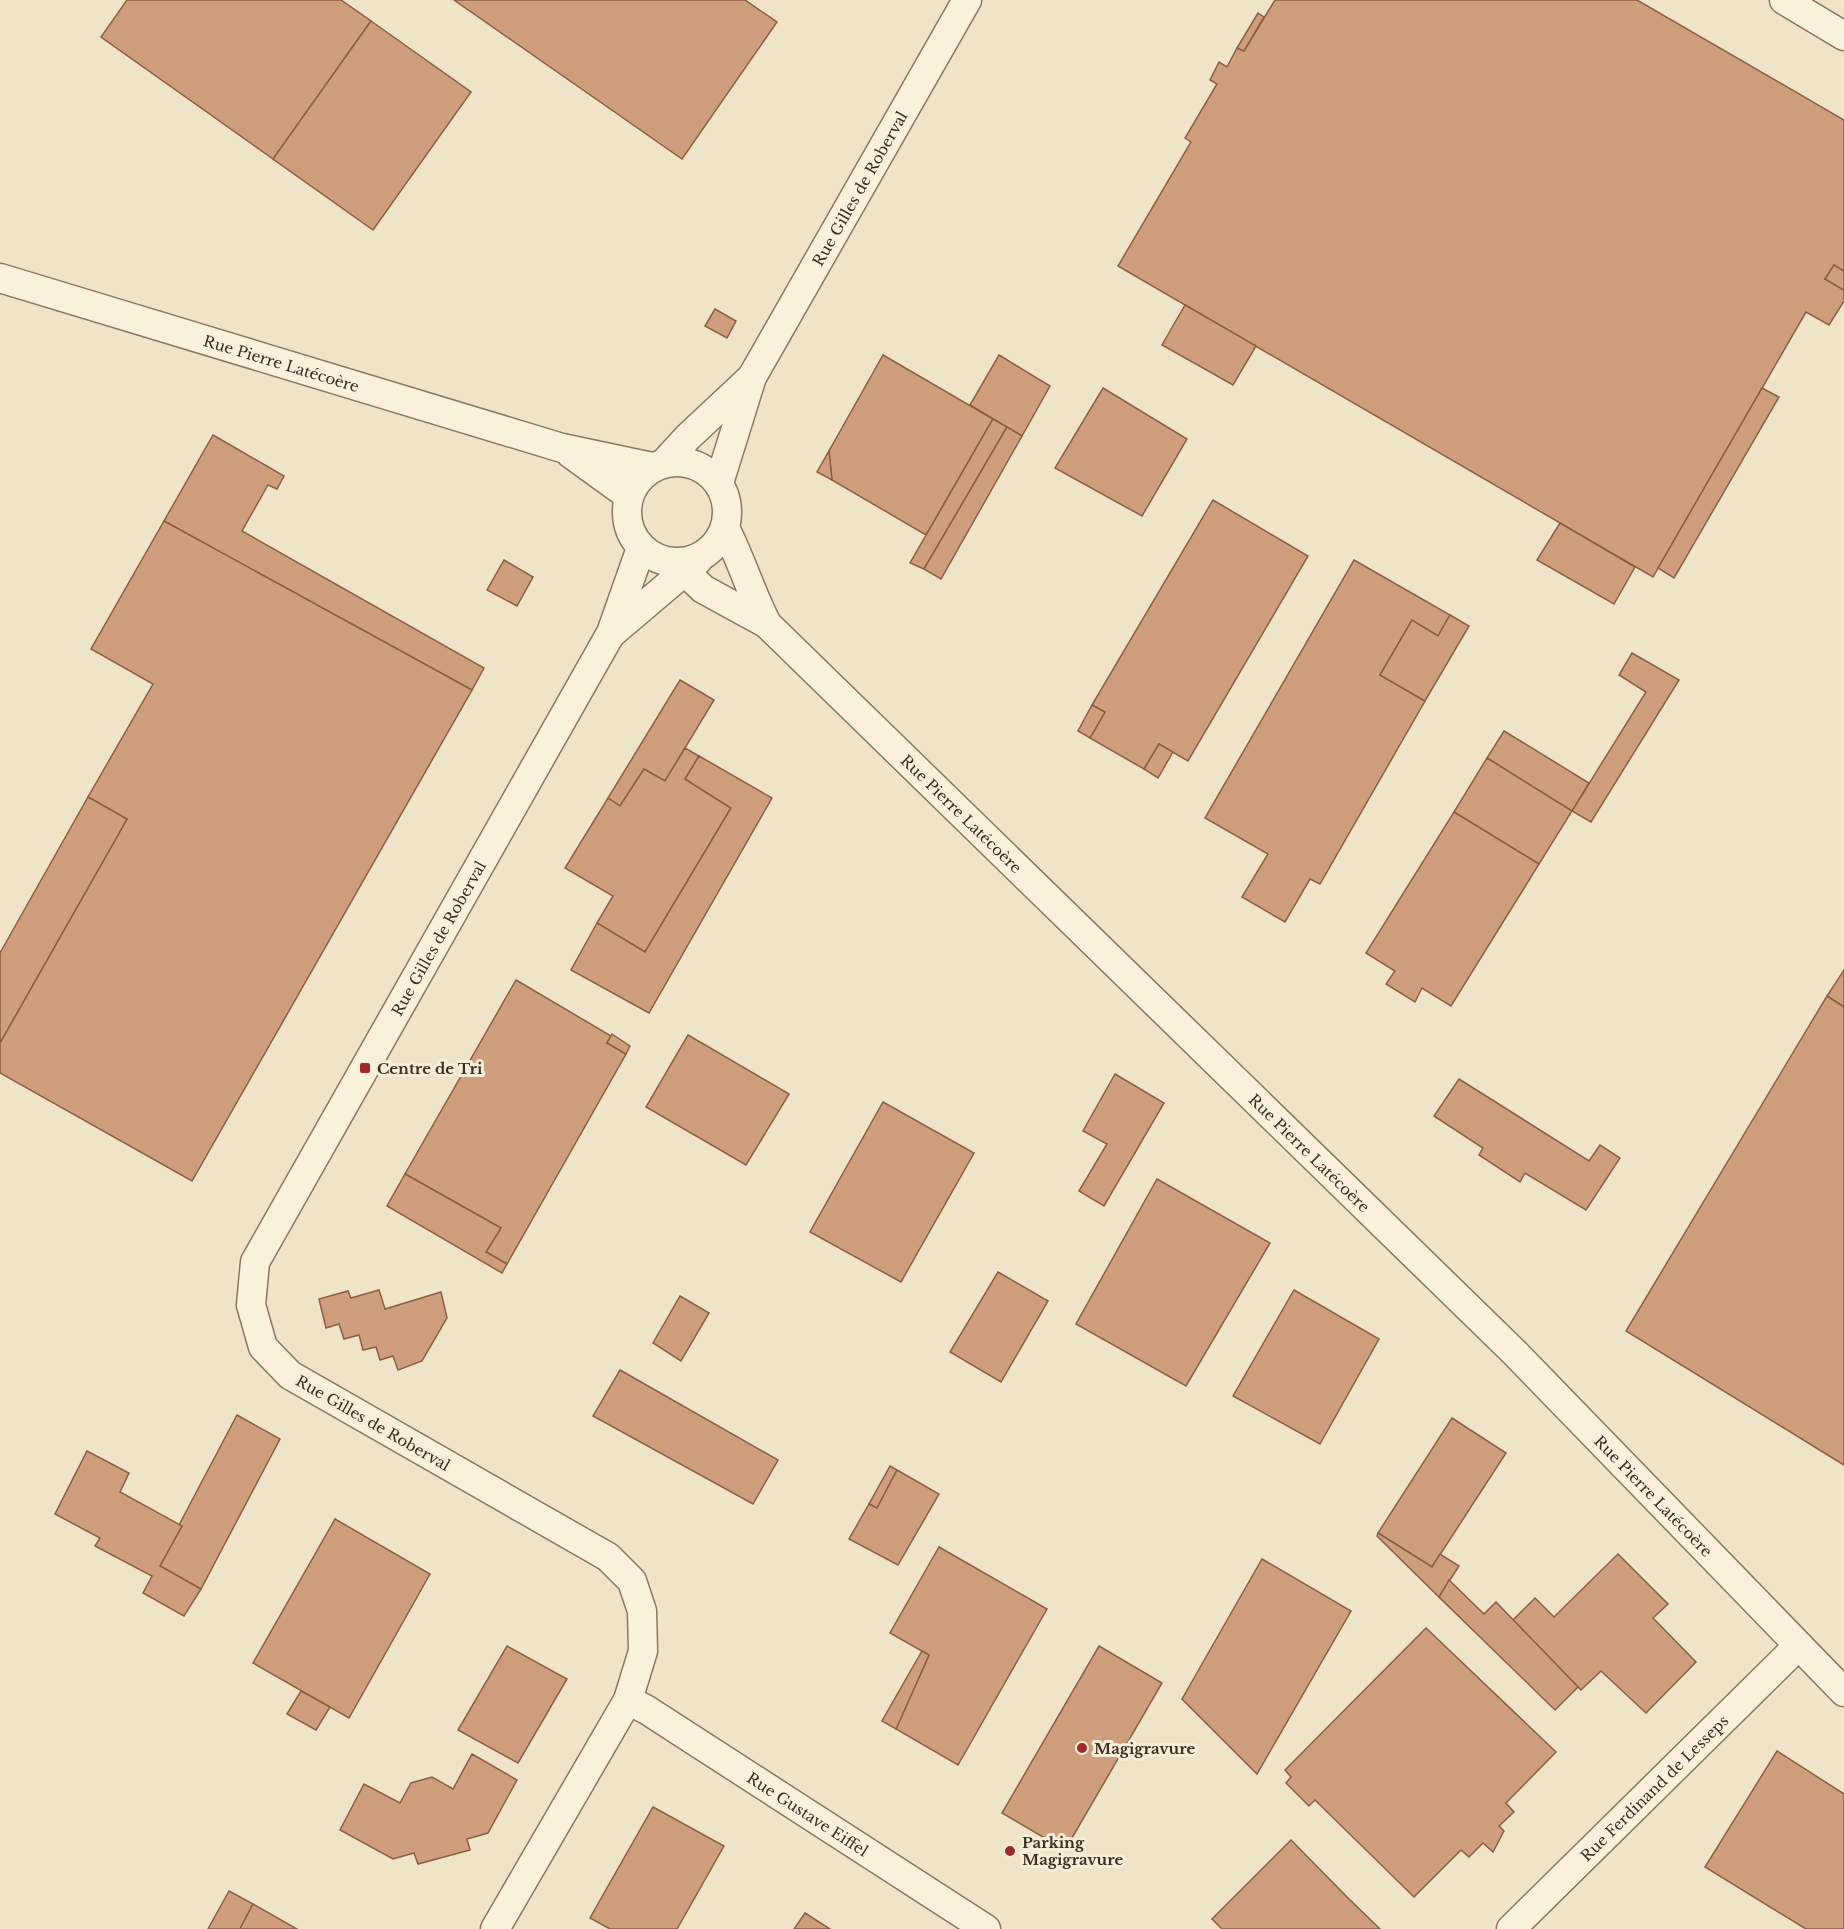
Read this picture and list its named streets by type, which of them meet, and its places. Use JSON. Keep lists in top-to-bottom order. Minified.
{"streets":{"street":["Rue Gilles de Roberval","Rue Pierre Latécoère","Rue Ferdinand de Lesseps","Rue Gustave Eiffel"]},"crossings":[["Rue Gilles de Roberval","Rue Pierre Latécoère"],["Rue Gilles de Roberval","Rue Gustave Eiffel"],["Rue Pierre Latécoère","Rue Ferdinand de Lesseps"]],"places":{"transit":["Centre de Tri"],"other":["Magigravure","Parking Magigravure"]}}
